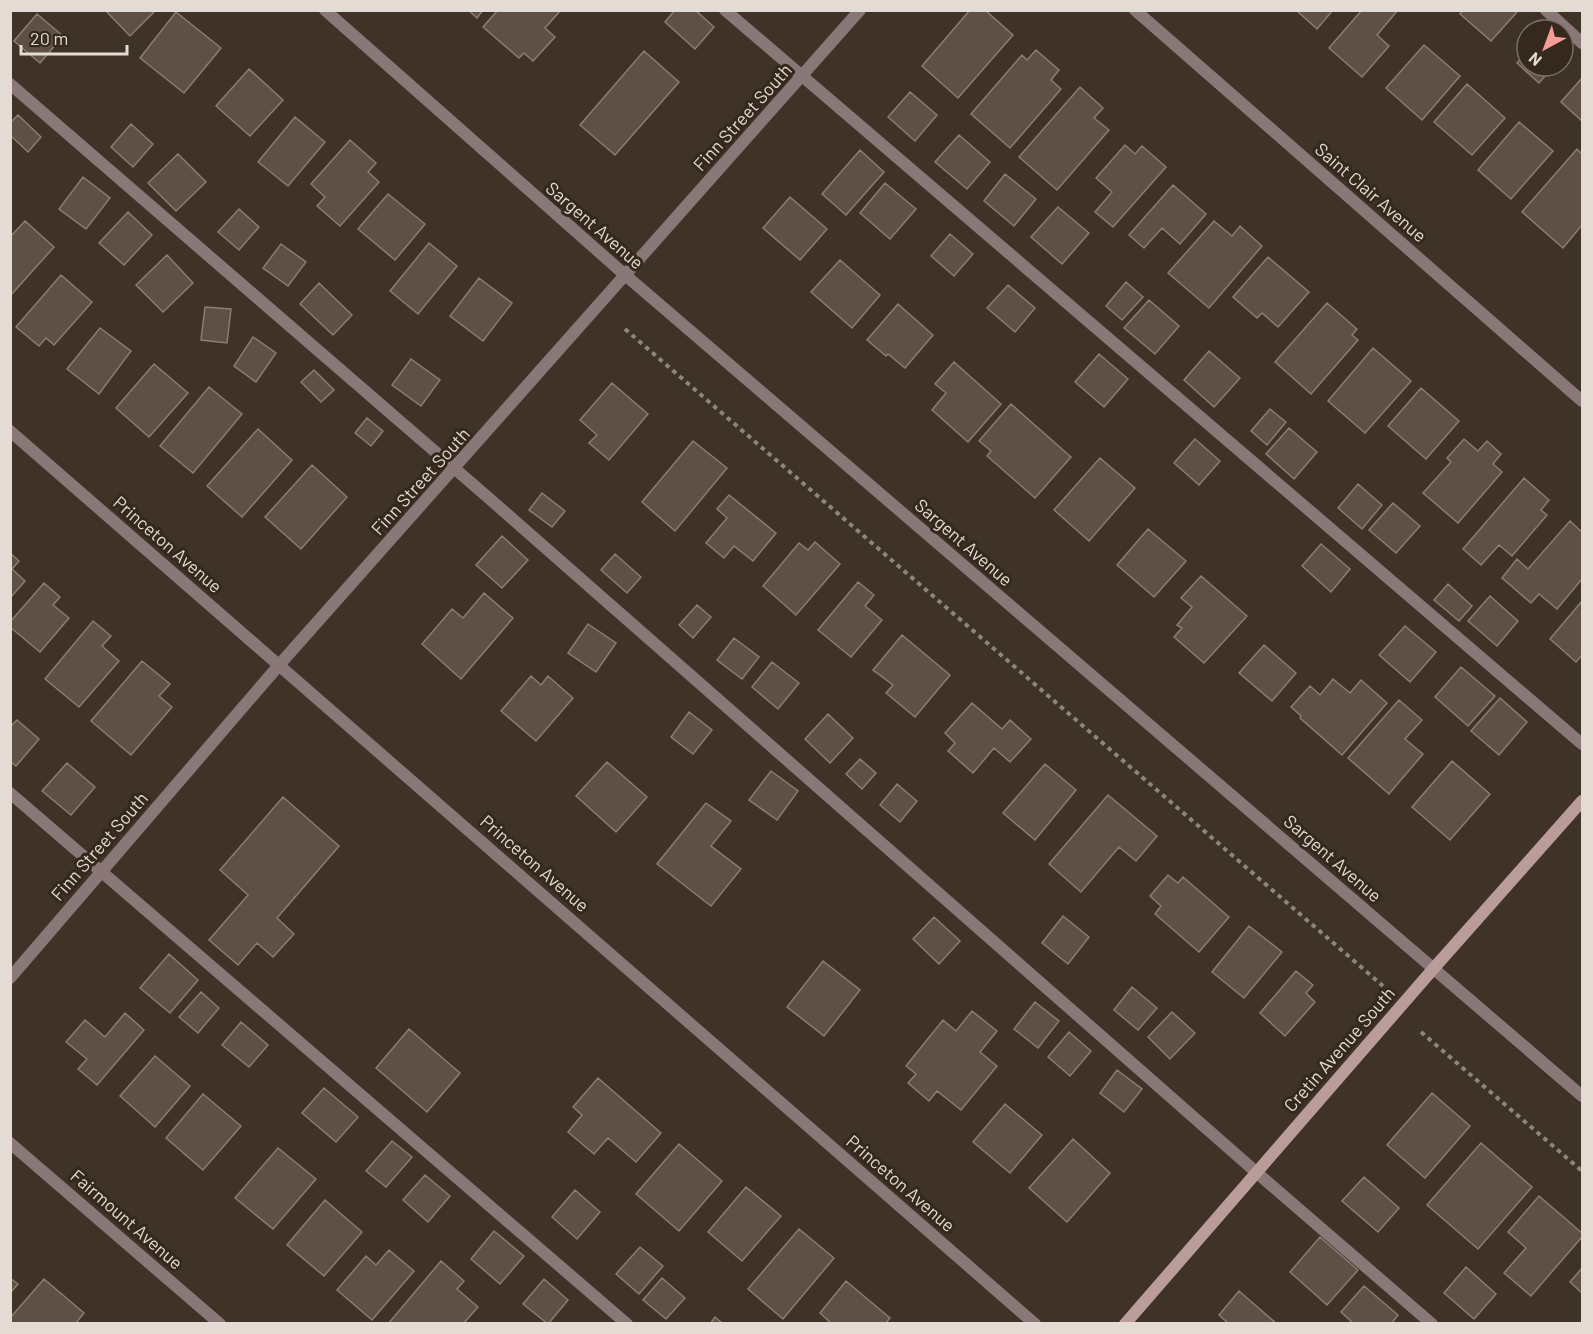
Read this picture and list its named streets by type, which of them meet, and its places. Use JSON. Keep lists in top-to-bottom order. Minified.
{"streets":{"main road":["Cretin Avenue South"],"street":["Finn Street South","Saint Clair Avenue","Sargent Avenue","Princeton Avenue","Fairmount Avenue"]},"crossings":[["Finn Street South","Sargent Avenue"],["Finn Street South","Princeton Avenue"],["Sargent Avenue","Cretin Avenue South"]],"scale_bar":"20 m","north":"bottom left"}
